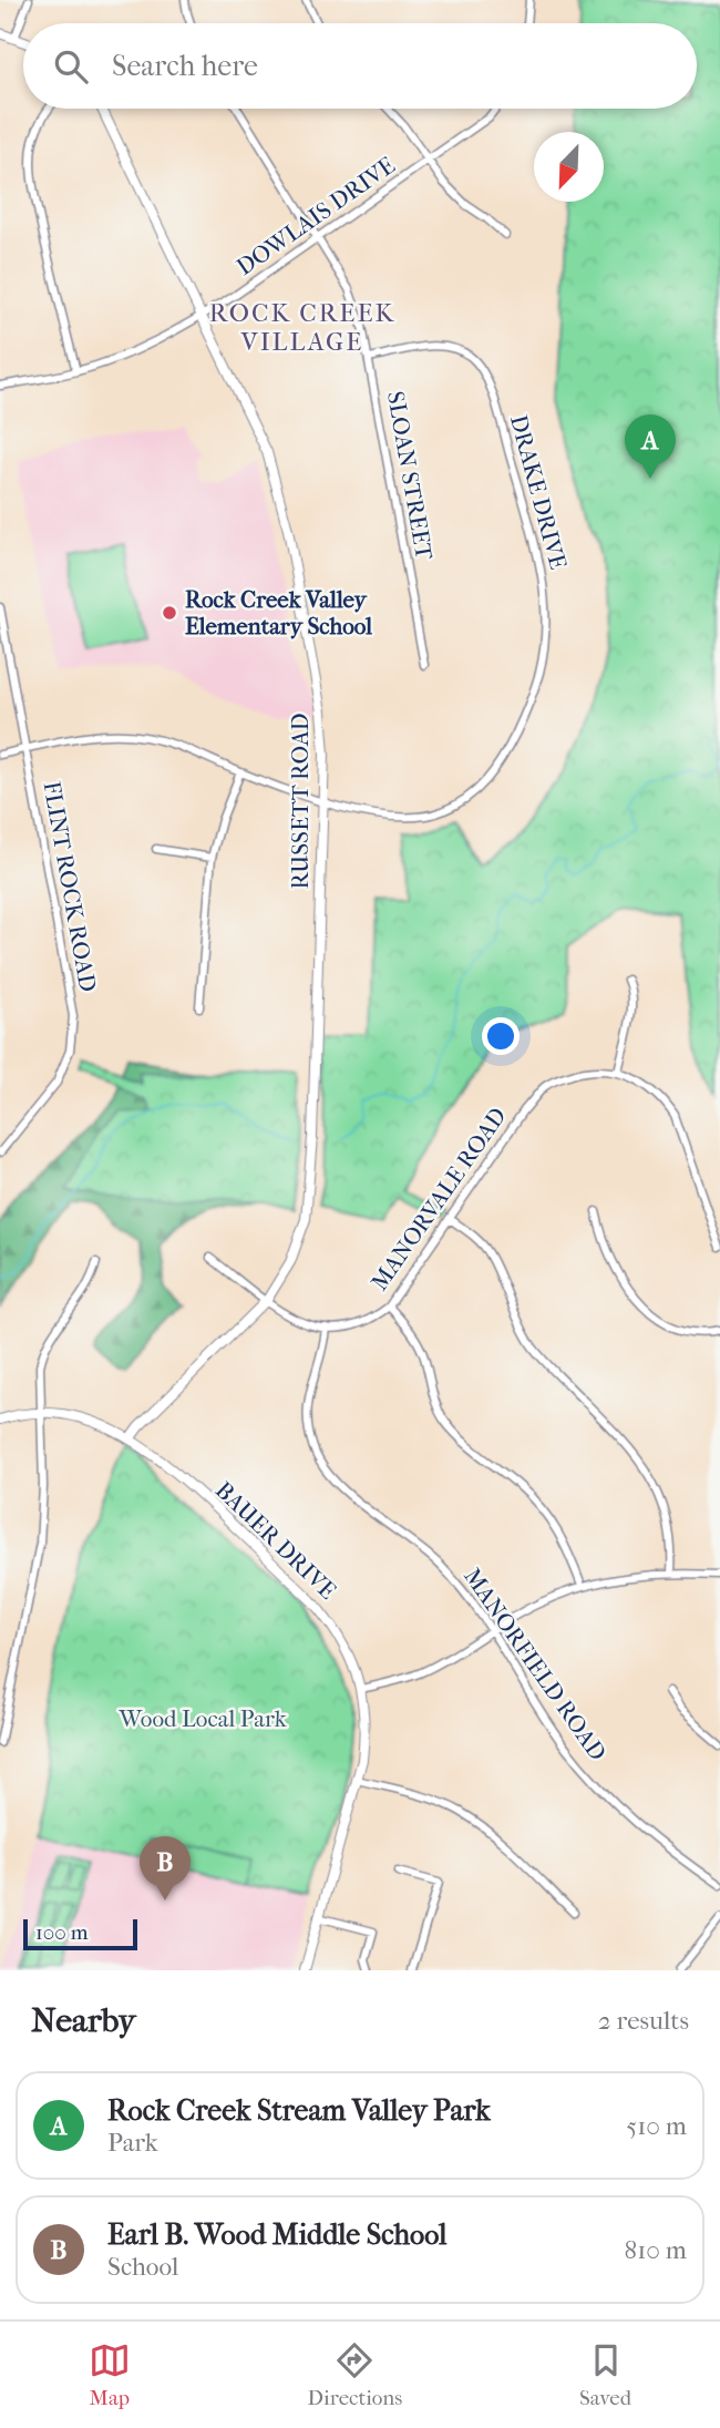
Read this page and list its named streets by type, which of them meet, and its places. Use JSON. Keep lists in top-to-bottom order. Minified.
{"streets":{"street":["DOWLAIS DRIVE","SLOAN STREET","DRAKE DRIVE","RUSSETT ROAD","FLINT ROCK ROAD","MANORVALE ROAD","BAUER DRIVE","MANORFIELD ROAD"]},"crossings":[["DOWLAIS DRIVE","SLOAN STREET"],["DOWLAIS DRIVE","RUSSETT ROAD"],["SLOAN STREET","DRAKE DRIVE"],["DRAKE DRIVE","RUSSETT ROAD"],["DRAKE DRIVE","FLINT ROCK ROAD"],["RUSSETT ROAD","MANORVALE ROAD"],["RUSSETT ROAD","BAUER DRIVE"],["MANORVALE ROAD","MANORFIELD ROAD"]],"districts":["ROCK CREEK VILLAGE"],"parks":["Wood Local Park"],"places":["Rock Creek Valley Elementary School"],"scale_bar":"100 m","north":"bottom left","page":{"search":"Search here","pins":["A","B"],"scale":"100 m","heading":["Nearby","2 results"],"list":[{"mark":"A","name":"Rock Creek Stream Valley Park","note":"Park","value":"510 m"},{"mark":"B","name":"Earl B. Wood Middle School","note":"School","value":"810 m"}],"nav":["Map","Directions","Saved"]}}
